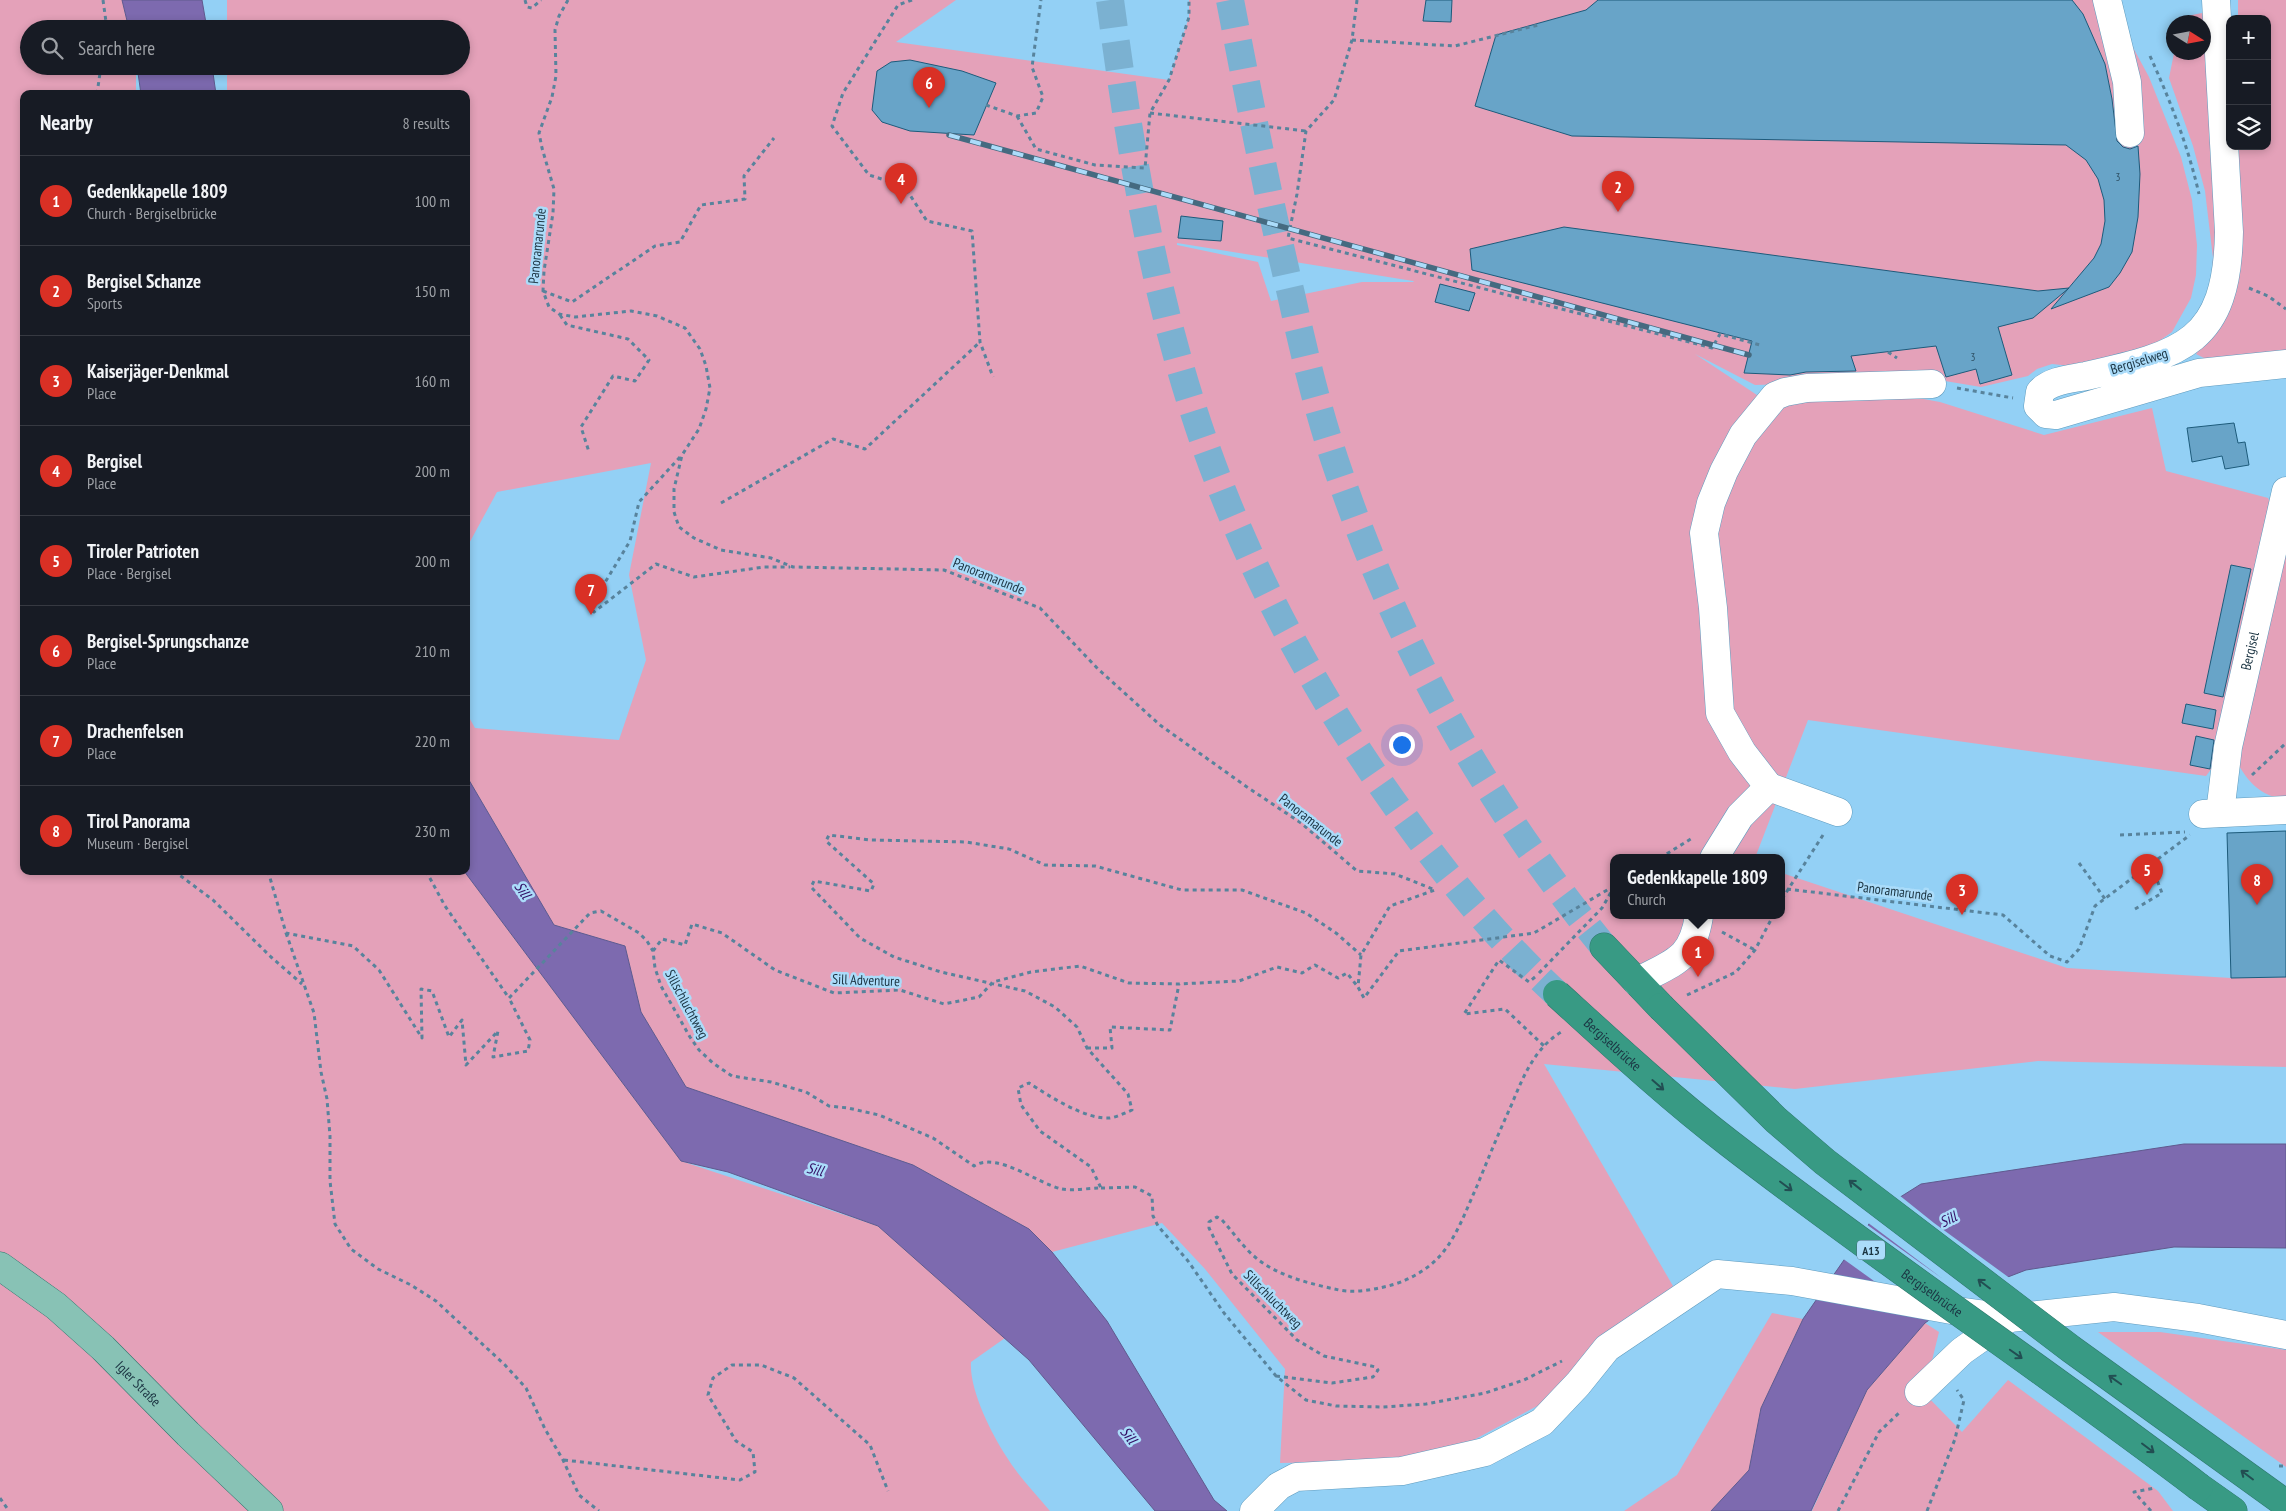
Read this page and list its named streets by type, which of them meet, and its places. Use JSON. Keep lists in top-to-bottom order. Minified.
{"streets":{"highway":["Bergiselbrücke","A13"],"main road":["Igler Straße"],"street":["Bergiselweg","Bergisel"],"path":["Panoramarunde","Sill Adventure","Sillschluchtweg"]},"crossings":[["Panoramarunde","Bergisel"],["Panoramarunde","Sill Adventure"],["Sill Adventure","Sillschluchtweg"]],"water":["Sill"],"house_numbers":["3","3"],"north":"right","page":{"map_buttons":["+","−"],"search":"Search here","pins":["6","4","2","7","5","8","3","1"],"heading":["Nearby","8 results"],"list":[{"mark":"1","name":"Gedenkkapelle 1809","note":"Church · Bergiselbrücke","value":"100 m"},{"mark":"2","name":"Bergisel Schanze","note":"Sports","value":"150 m"},{"mark":"3","name":"Kaiserjäger-Denkmal","note":"Place","value":"160 m"},{"mark":"4","name":"Bergisel","note":"Place","value":"200 m"},{"mark":"5","name":"Tiroler Patrioten","note":"Place · Bergisel","value":"200 m"},{"mark":"6","name":"Bergisel-Sprungschanze","note":"Place","value":"210 m"},{"mark":"7","name":"Drachenfelsen","note":"Place","value":"220 m"},{"mark":"8","name":"Tirol Panorama","note":"Museum · Bergisel","value":"230 m"}],"popup":["Gedenkkapelle 1809","Church"]}}
